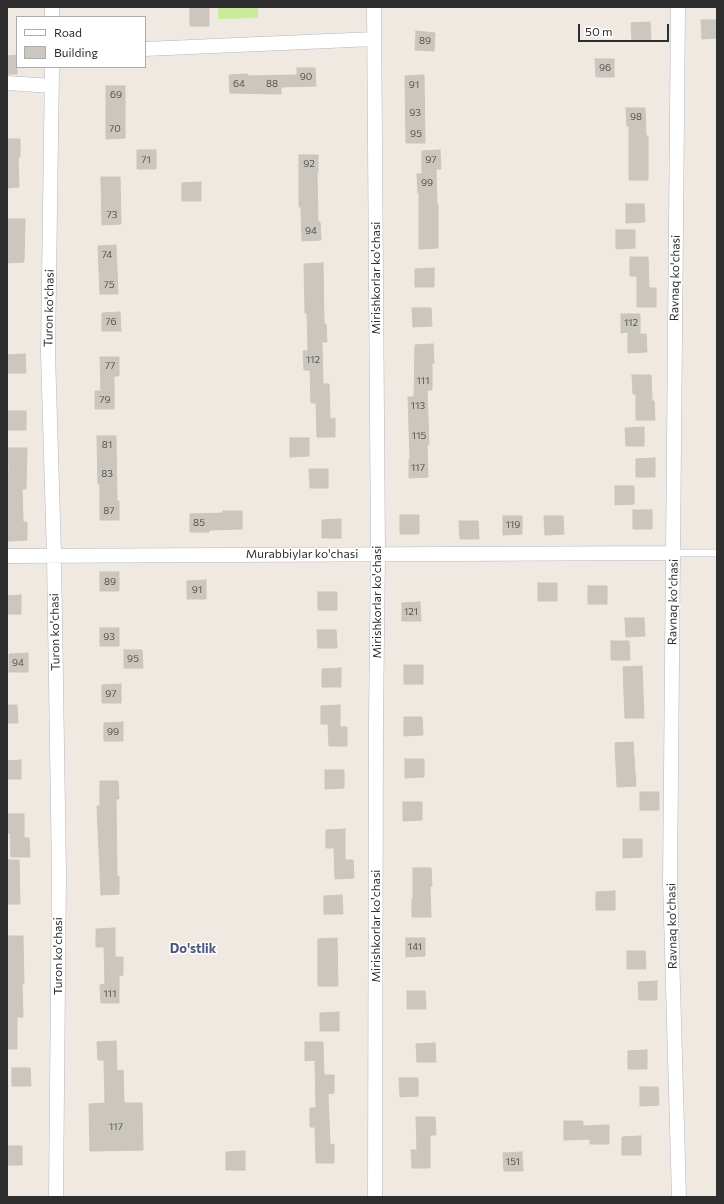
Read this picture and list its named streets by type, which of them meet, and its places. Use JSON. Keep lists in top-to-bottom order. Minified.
{"streets":{"street":["Mirishkorlar ko'chasi","Ravnaq ko'chasi","Turon ko'chasi","Murabbiylar ko'chasi"]},"crossings":[["Mirishkorlar ko'chasi","Murabbiylar ko'chasi"],["Ravnaq ko'chasi","Murabbiylar ko'chasi"],["Turon ko'chasi","Murabbiylar ko'chasi"]],"districts":["Do'stlik"],"house_numbers":["89","96","90","64","88","91","69","93","98","70","95","71","97","92","99","73","94","74","75","76","112","112","77","111","79","113","115","81","117","83","87","85","119","89","91","121","93","95","94","97","99","141","111","117","151"],"legend":["Road","Building"],"scale_bar":"50 m"}
